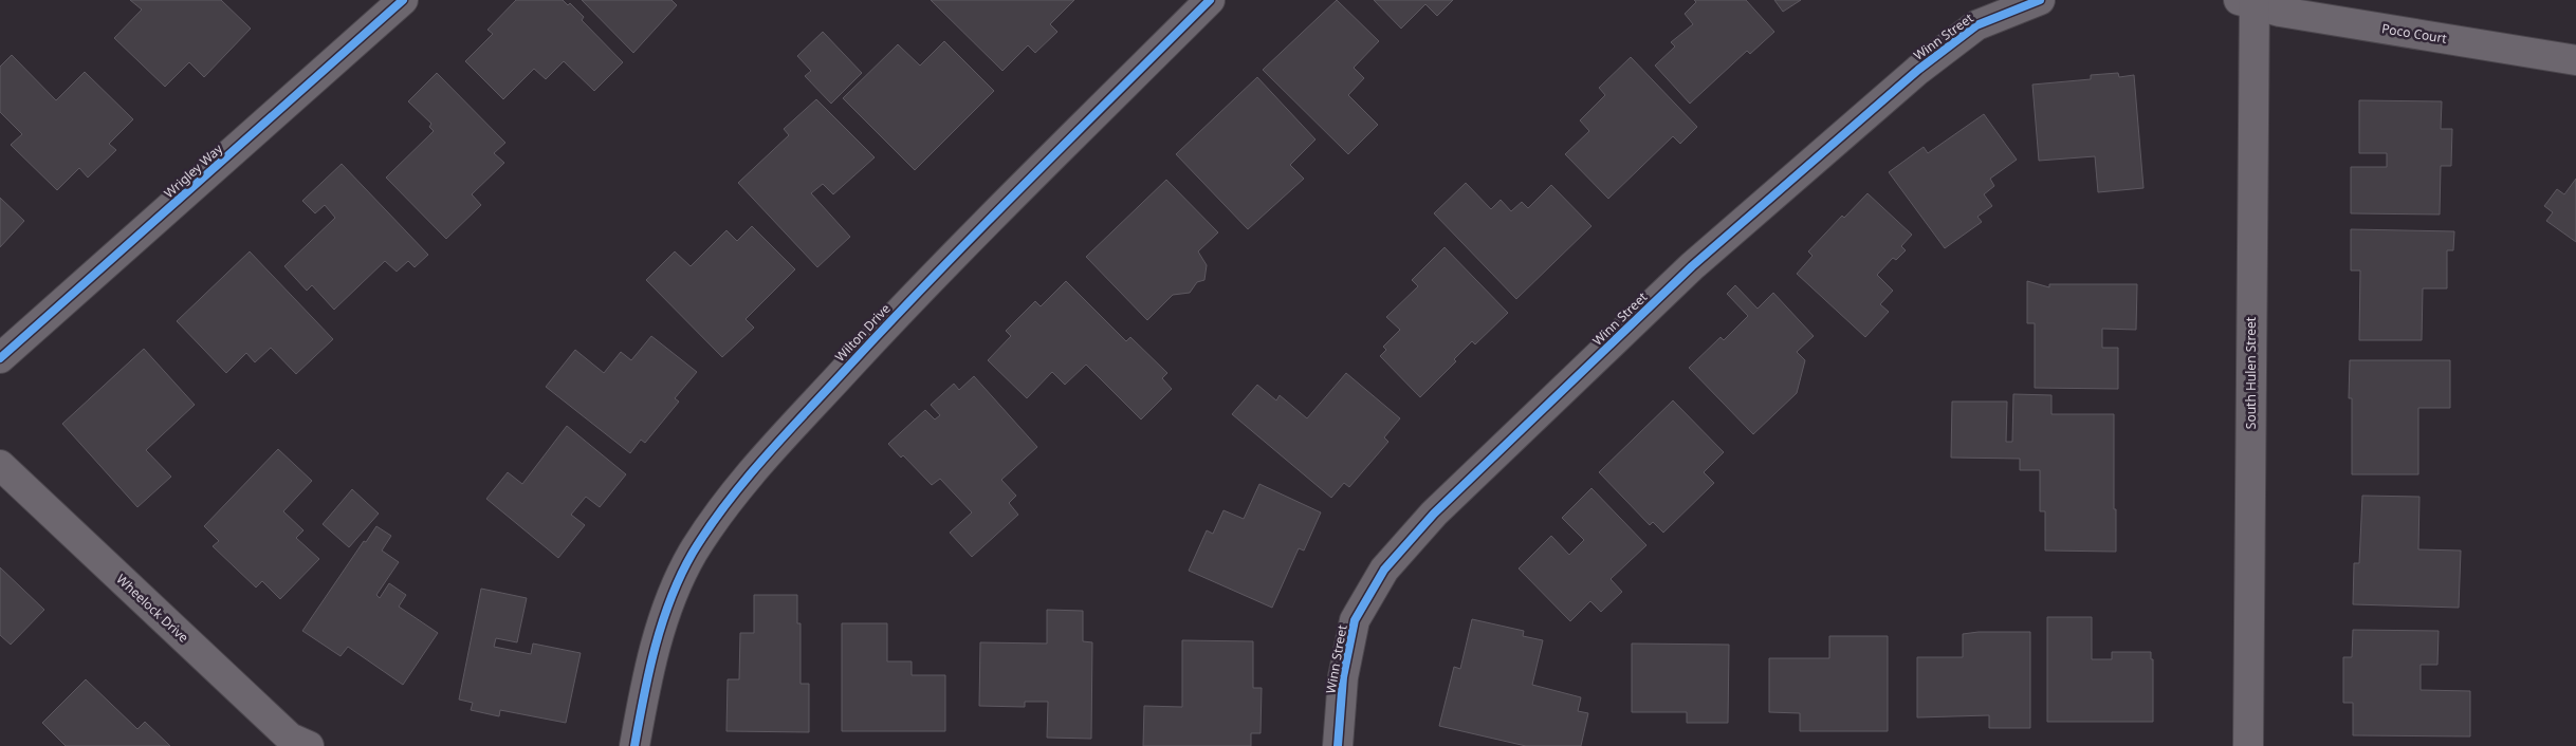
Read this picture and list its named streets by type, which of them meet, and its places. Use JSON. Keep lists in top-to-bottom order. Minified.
{"streets":{"street":["Poco Court","Winn Street","Wrigley Way","Wilton Drive","South Hulen Street","Wheelock Drive"]},"crossings":[["Poco Court","South Hulen Street"]]}
